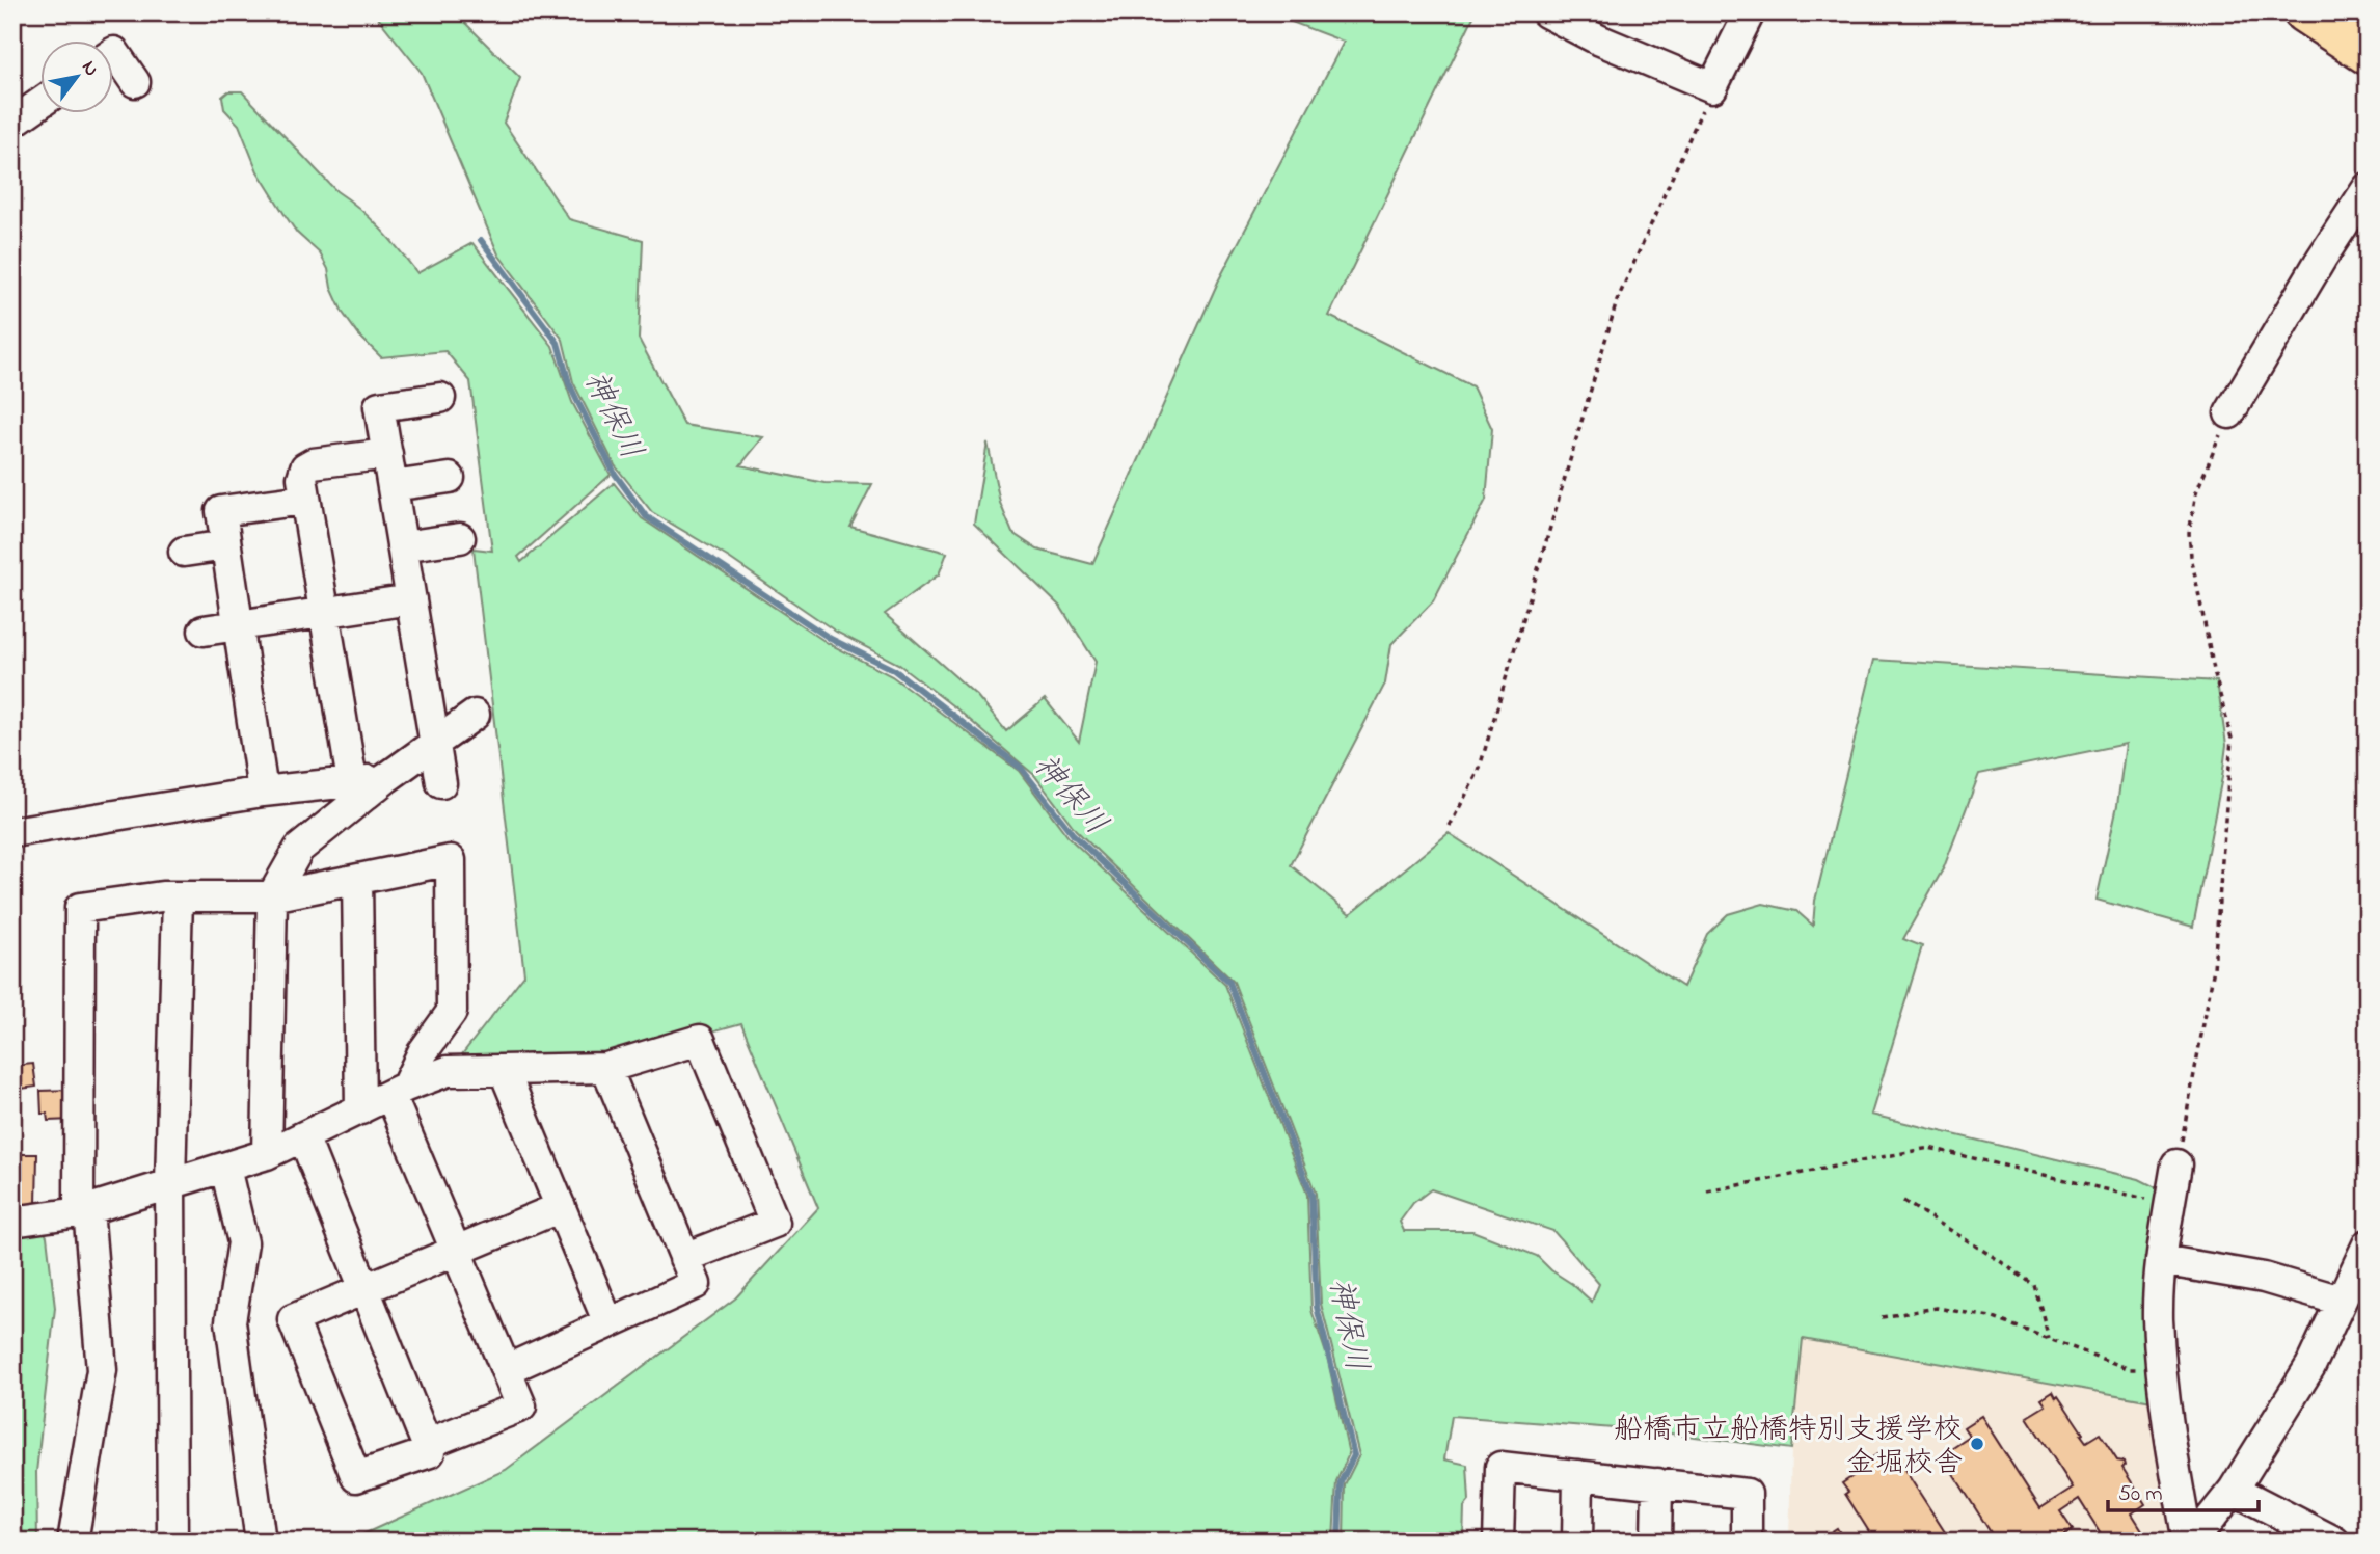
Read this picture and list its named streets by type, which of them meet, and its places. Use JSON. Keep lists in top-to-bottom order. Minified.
{"water":["神保川"],"places":["船橋市立船橋特別支援学校 金堀校舎"],"scale_bar":"50 m","north":"top right"}
